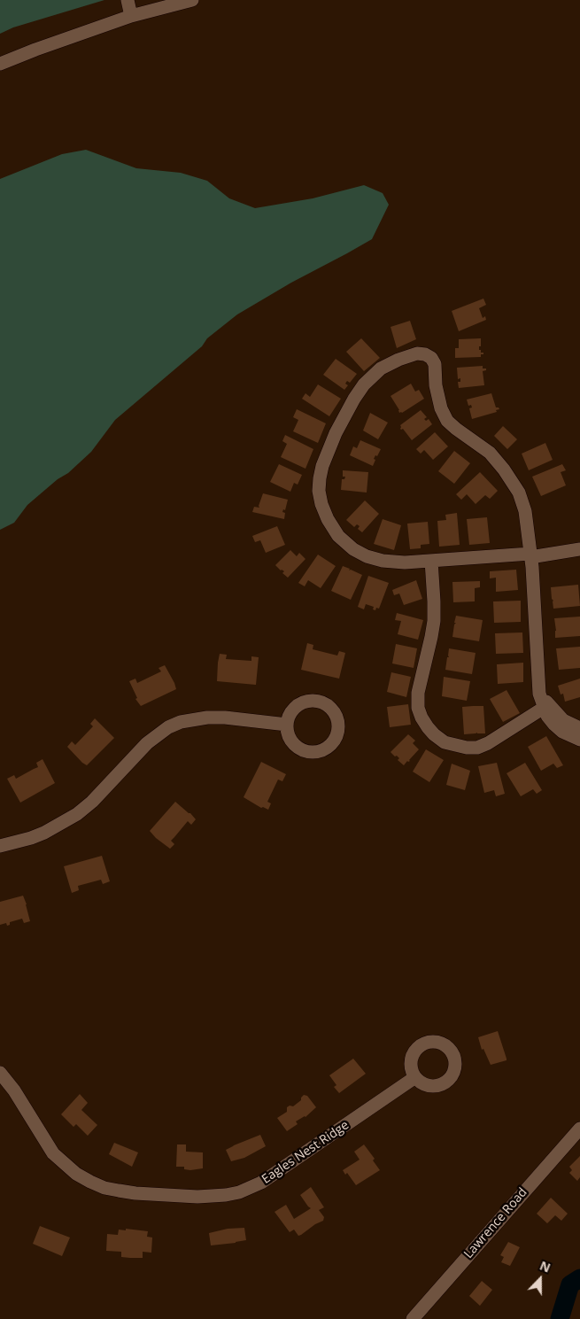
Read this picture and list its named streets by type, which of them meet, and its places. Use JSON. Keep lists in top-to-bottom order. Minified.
{"streets":{"street":["Eagles Nest Ridge","Lawrence Road"]},"north":"top"}
